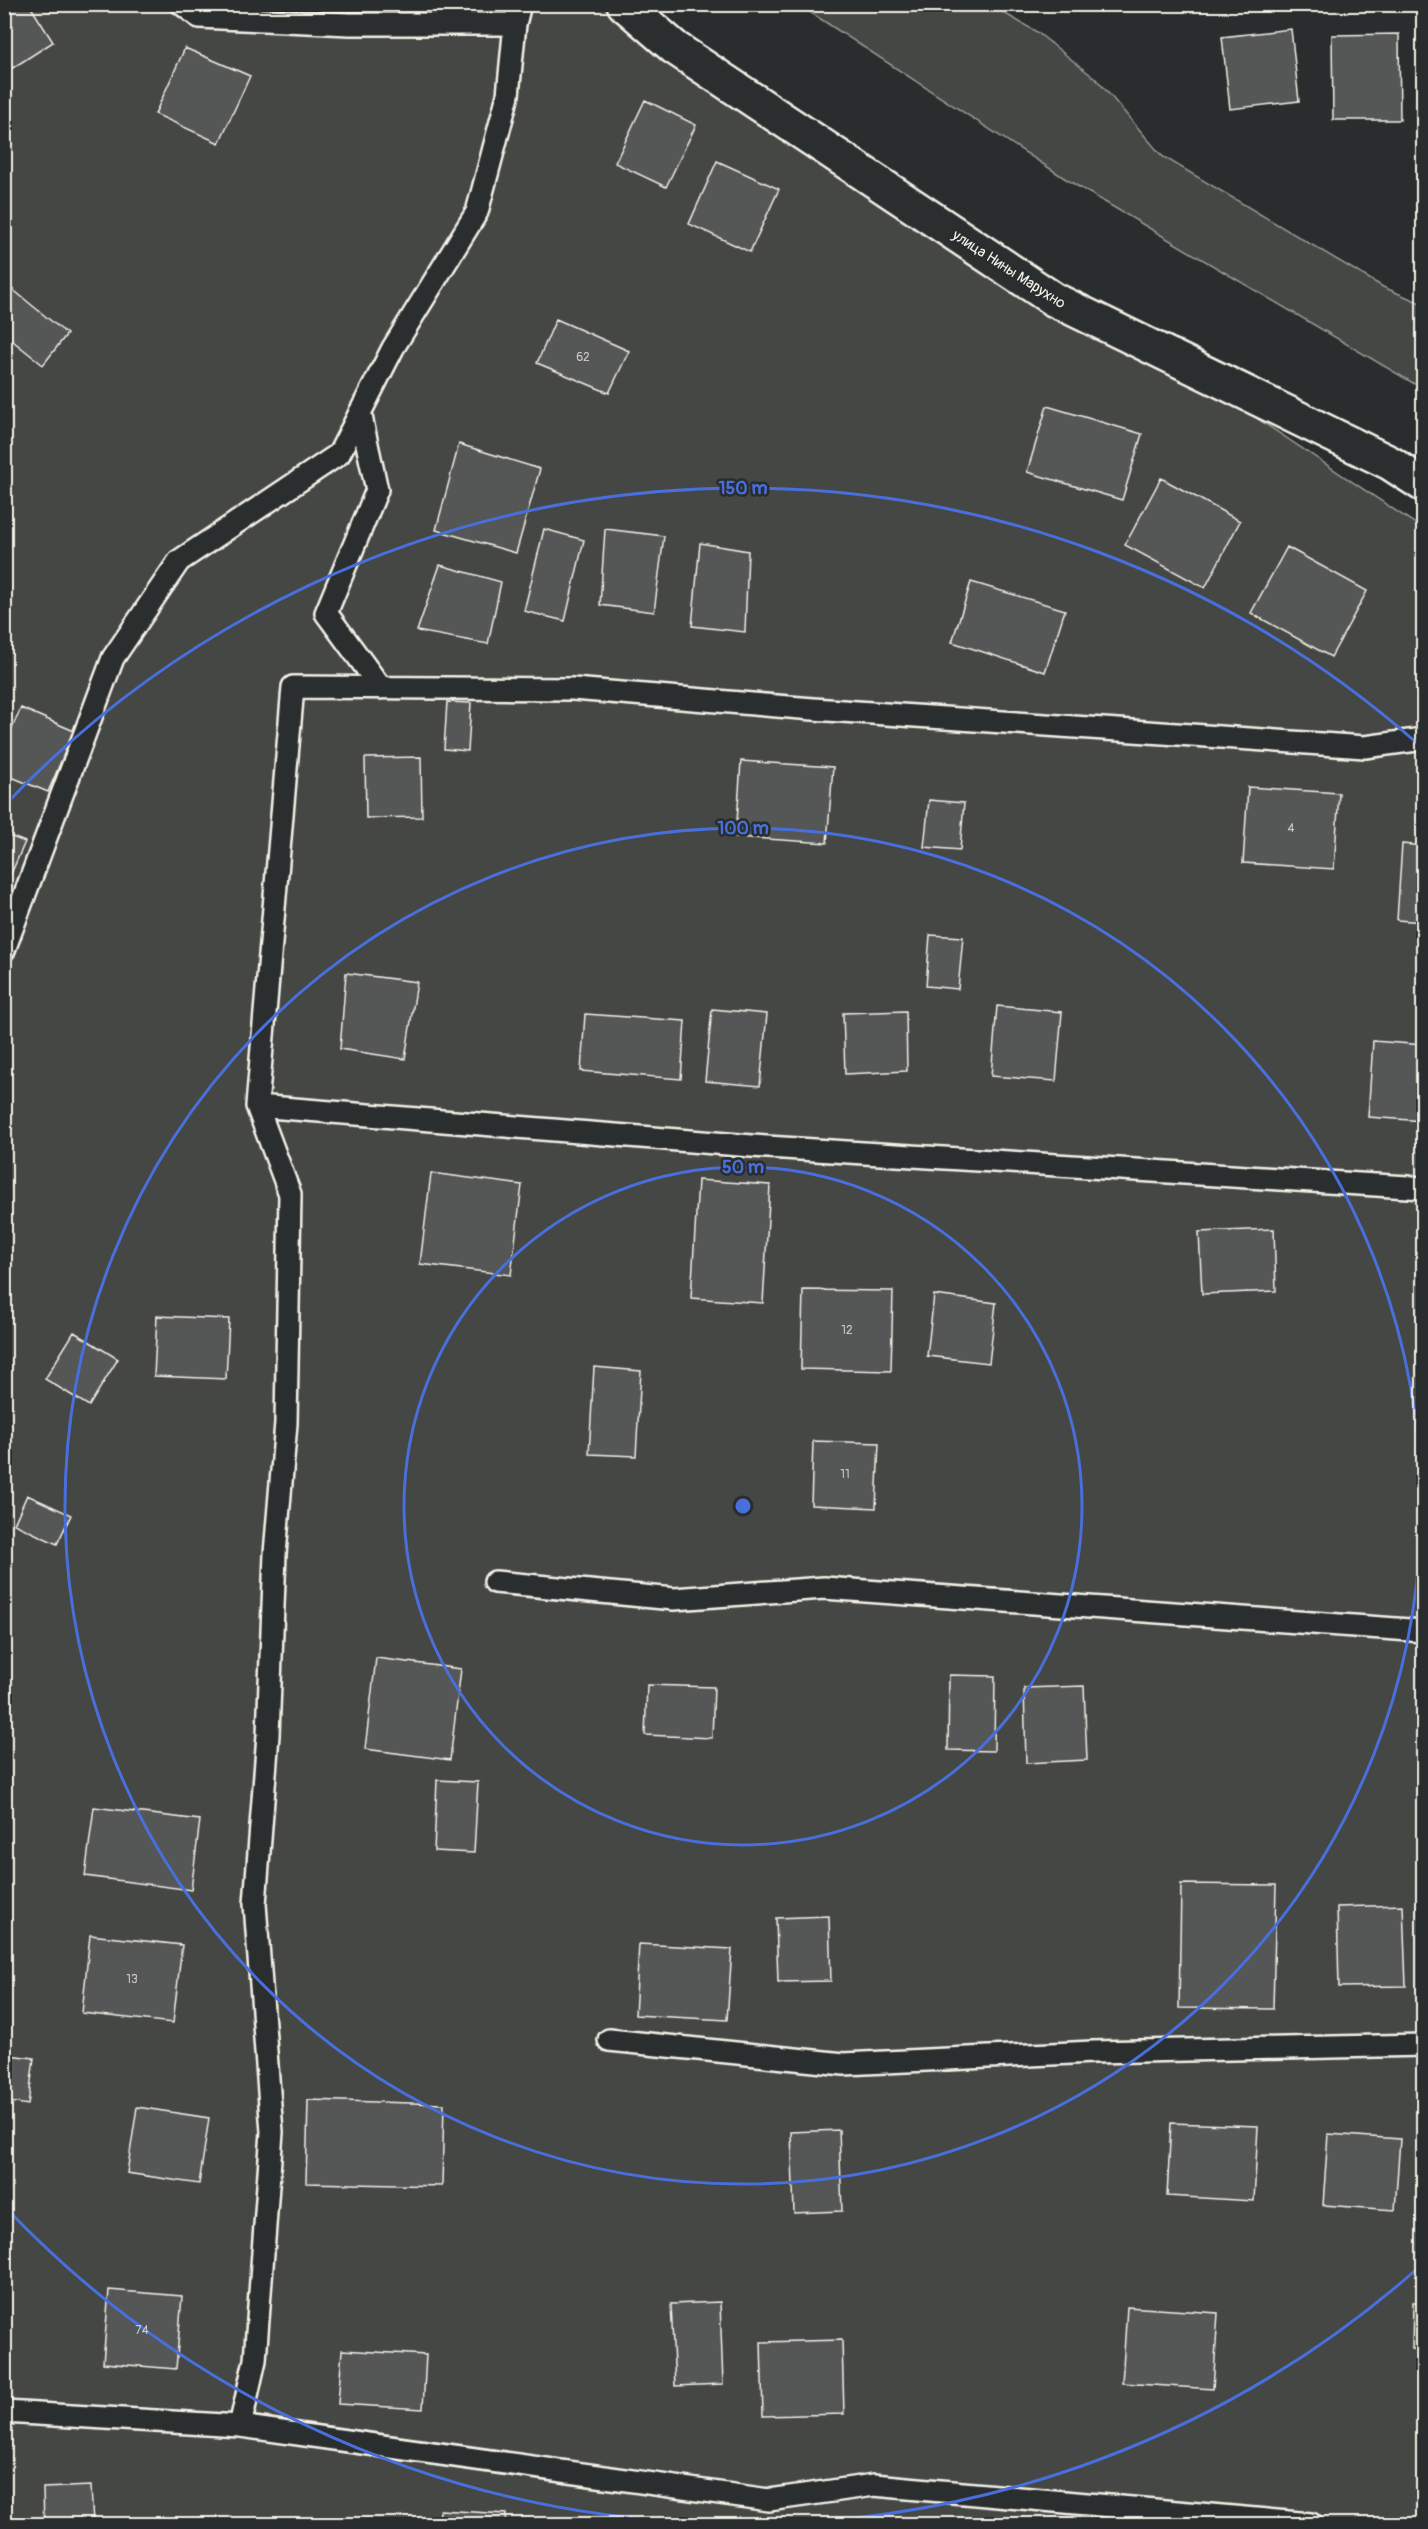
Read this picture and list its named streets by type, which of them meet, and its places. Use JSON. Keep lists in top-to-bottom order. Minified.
{"streets":{"street":["улица Нины Марухно"]},"house_numbers":["62","4","12","11","13","74"],"rings":["150 m","100 m","50 m"]}
